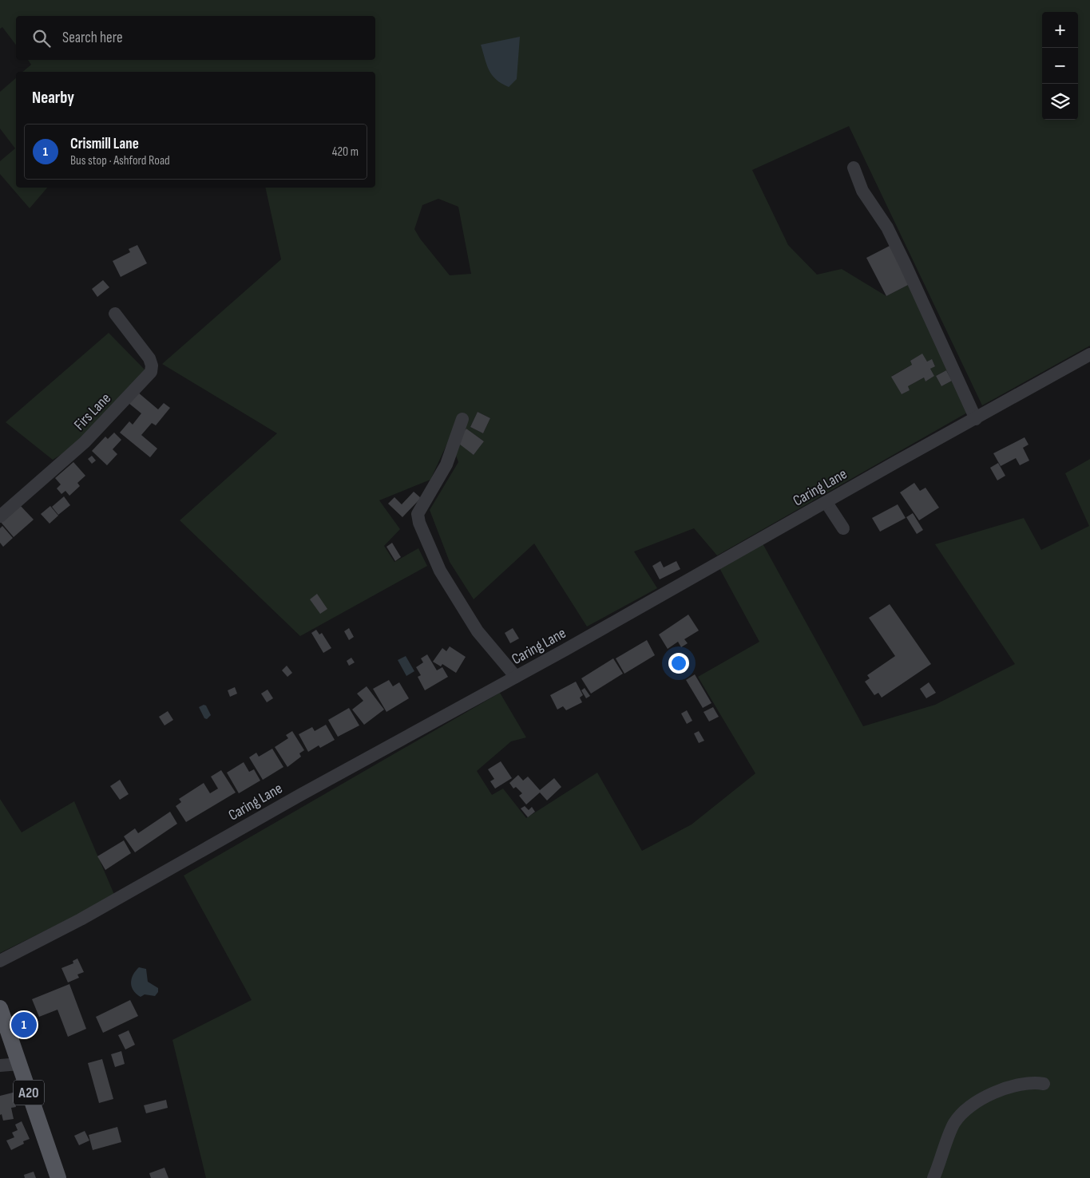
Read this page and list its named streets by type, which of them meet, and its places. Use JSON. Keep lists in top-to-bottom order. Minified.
{"streets":{"main road":["A20"],"street":["Firs Lane","Caring Lane"]},"page":{"map_buttons":["+","−"],"search":"Search here","heading":"Nearby","list":[{"mark":"1","name":"Crismill Lane","note":"Bus stop · Ashford Road","value":"420 m"}],"pins":"1"}}
